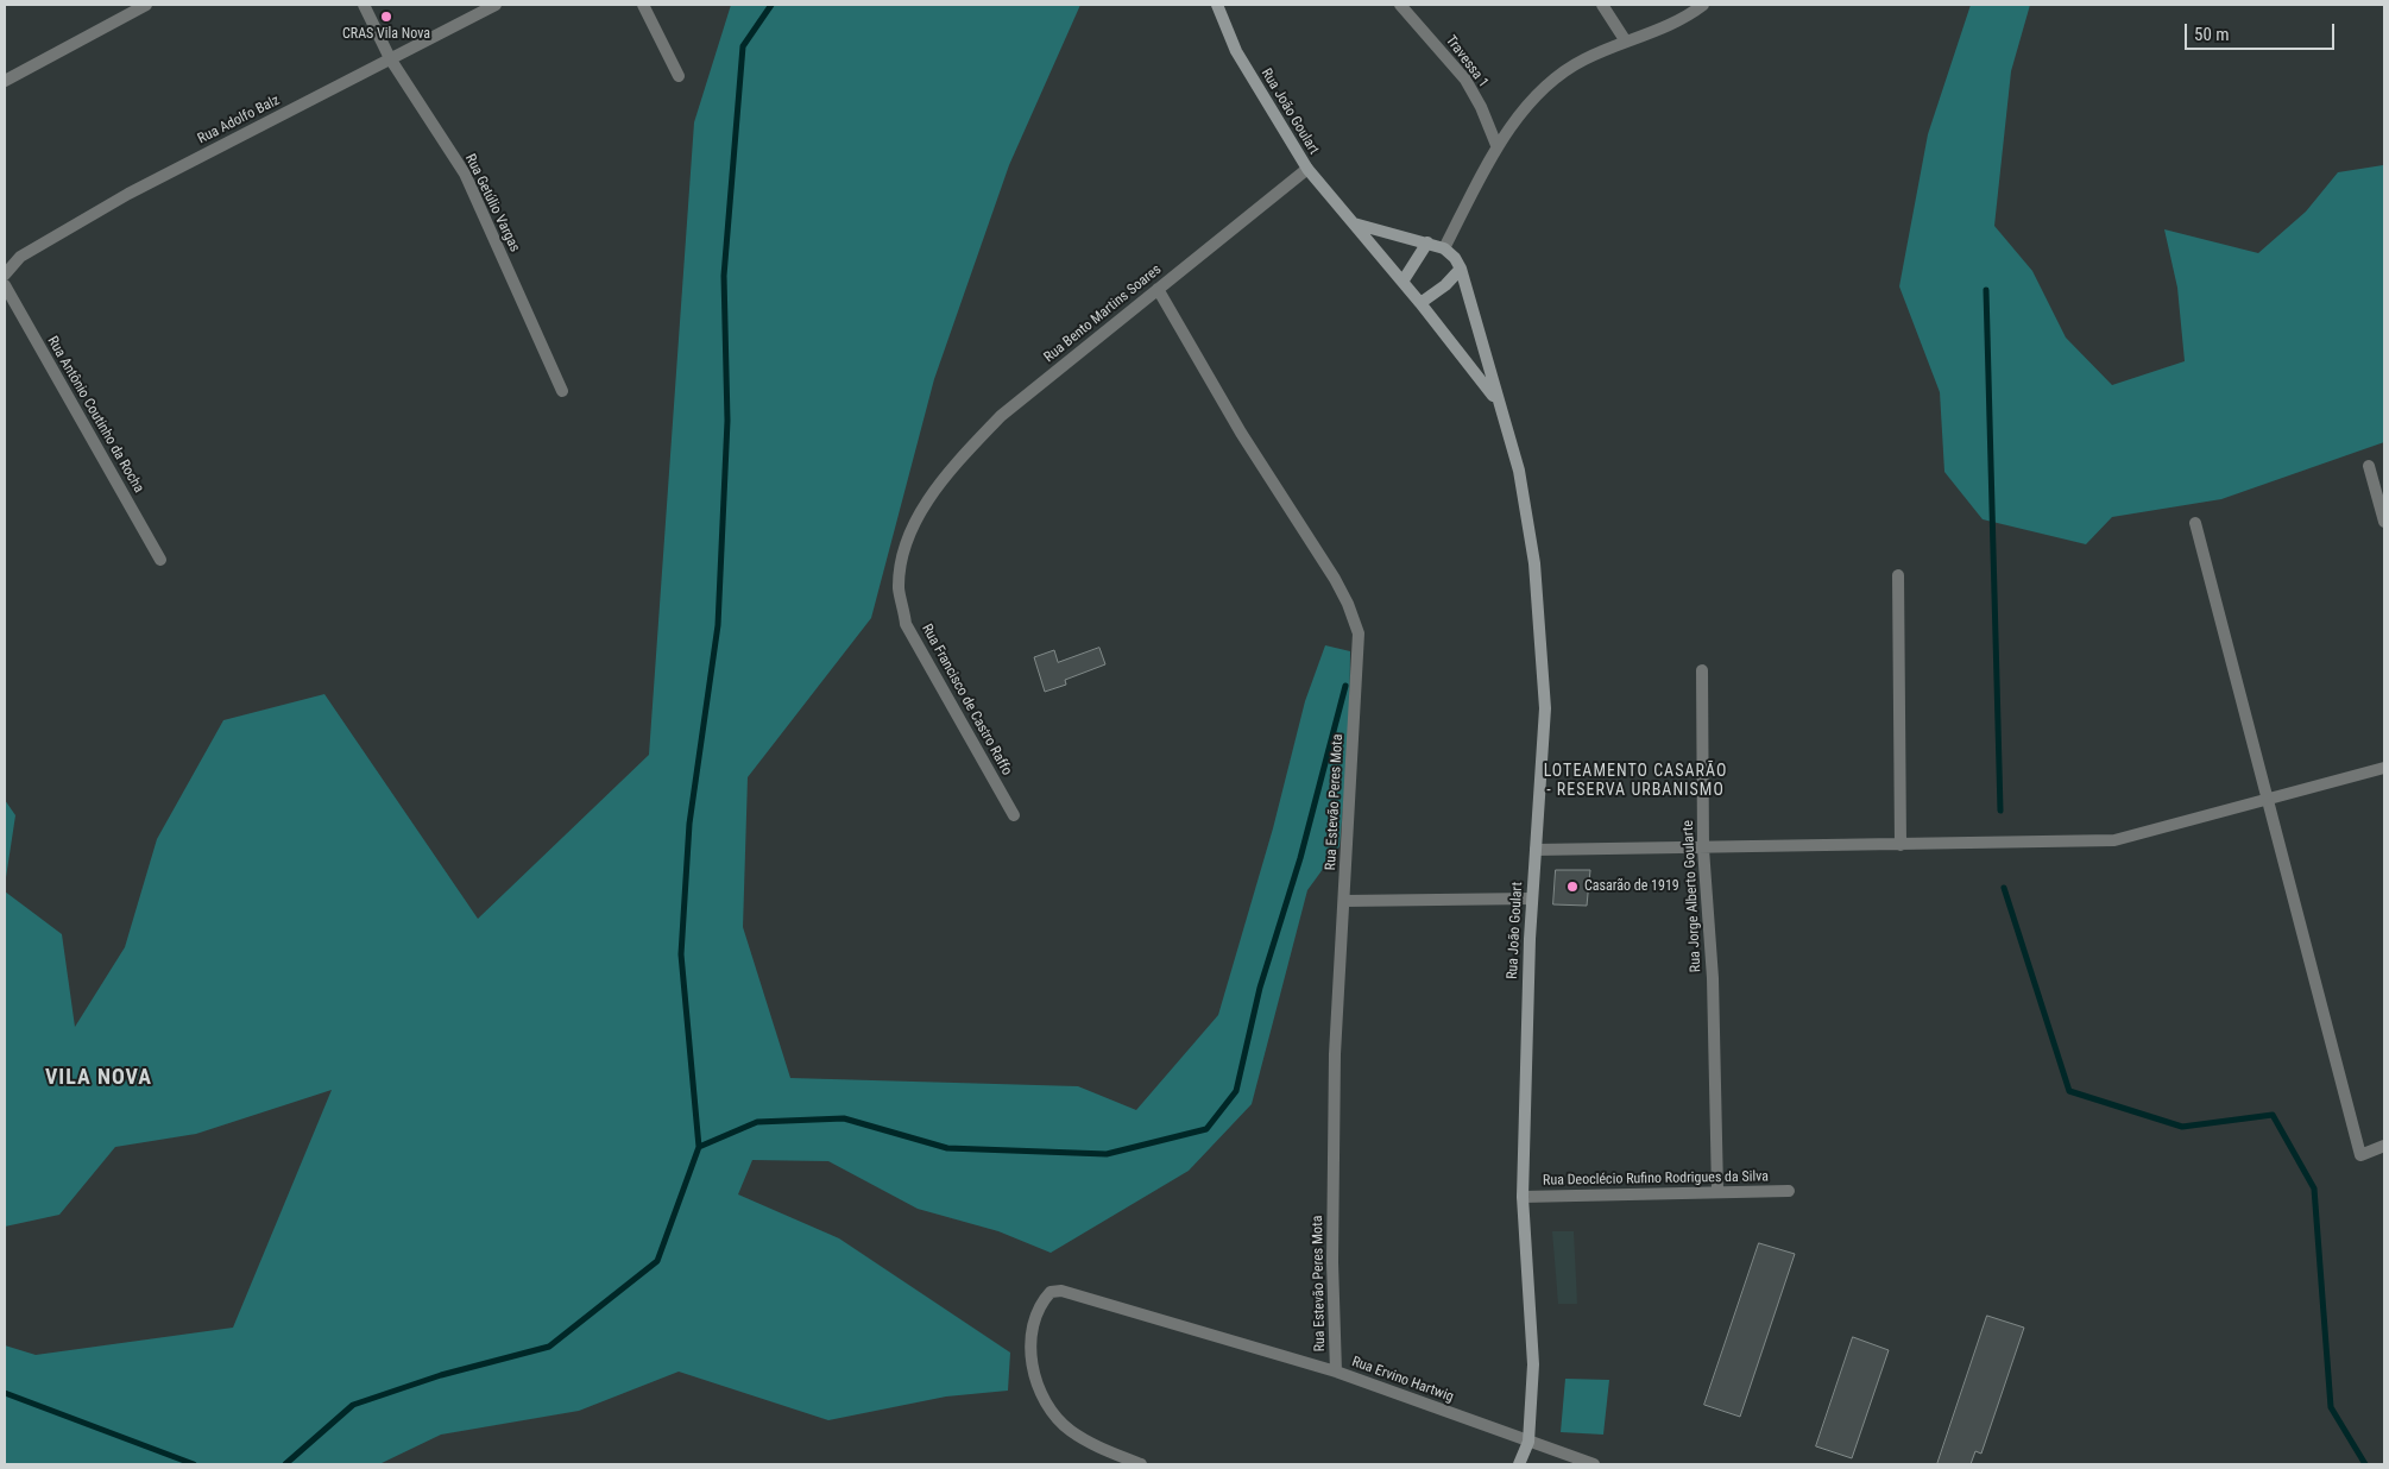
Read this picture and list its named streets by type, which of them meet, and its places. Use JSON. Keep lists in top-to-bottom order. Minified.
{"streets":{"street":["Travessa 1","Rua João Goulart","Rua Adolfo Balz","Rua Getúlio Vargas","Rua Bento Martins Soares","Rua Antônio Coutinho da Rocha","Rua Francisco de Castro Raffo","Rua Estevão Peres Mota","Rua Jorge Alberto Goularte","Rua Deoclécio Rufino Rodrigues da Silva","Rua Ervino Hartwig"]},"crossings":[["Rua João Goulart","Rua Bento Martins Soares"],["Rua João Goulart","Rua Deoclécio Rufino Rodrigues da Silva"],["Rua João Goulart","Rua Ervino Hartwig"],["Rua Adolfo Balz","Rua Getúlio Vargas"],["Rua Bento Martins Soares","Rua Francisco de Castro Raffo"],["Rua Bento Martins Soares","Rua Estevão Peres Mota"],["Rua Estevão Peres Mota","Rua Ervino Hartwig"],["Rua Jorge Alberto Goularte","Rua Deoclécio Rufino Rodrigues da Silva"]],"districts":["LOTEAMENTO CASARÃO - RESERVA URBANISMO","VILA NOVA"],"places":["CRAS Vila Nova","Casarão de 1919"],"scale_bar":"50 m"}
